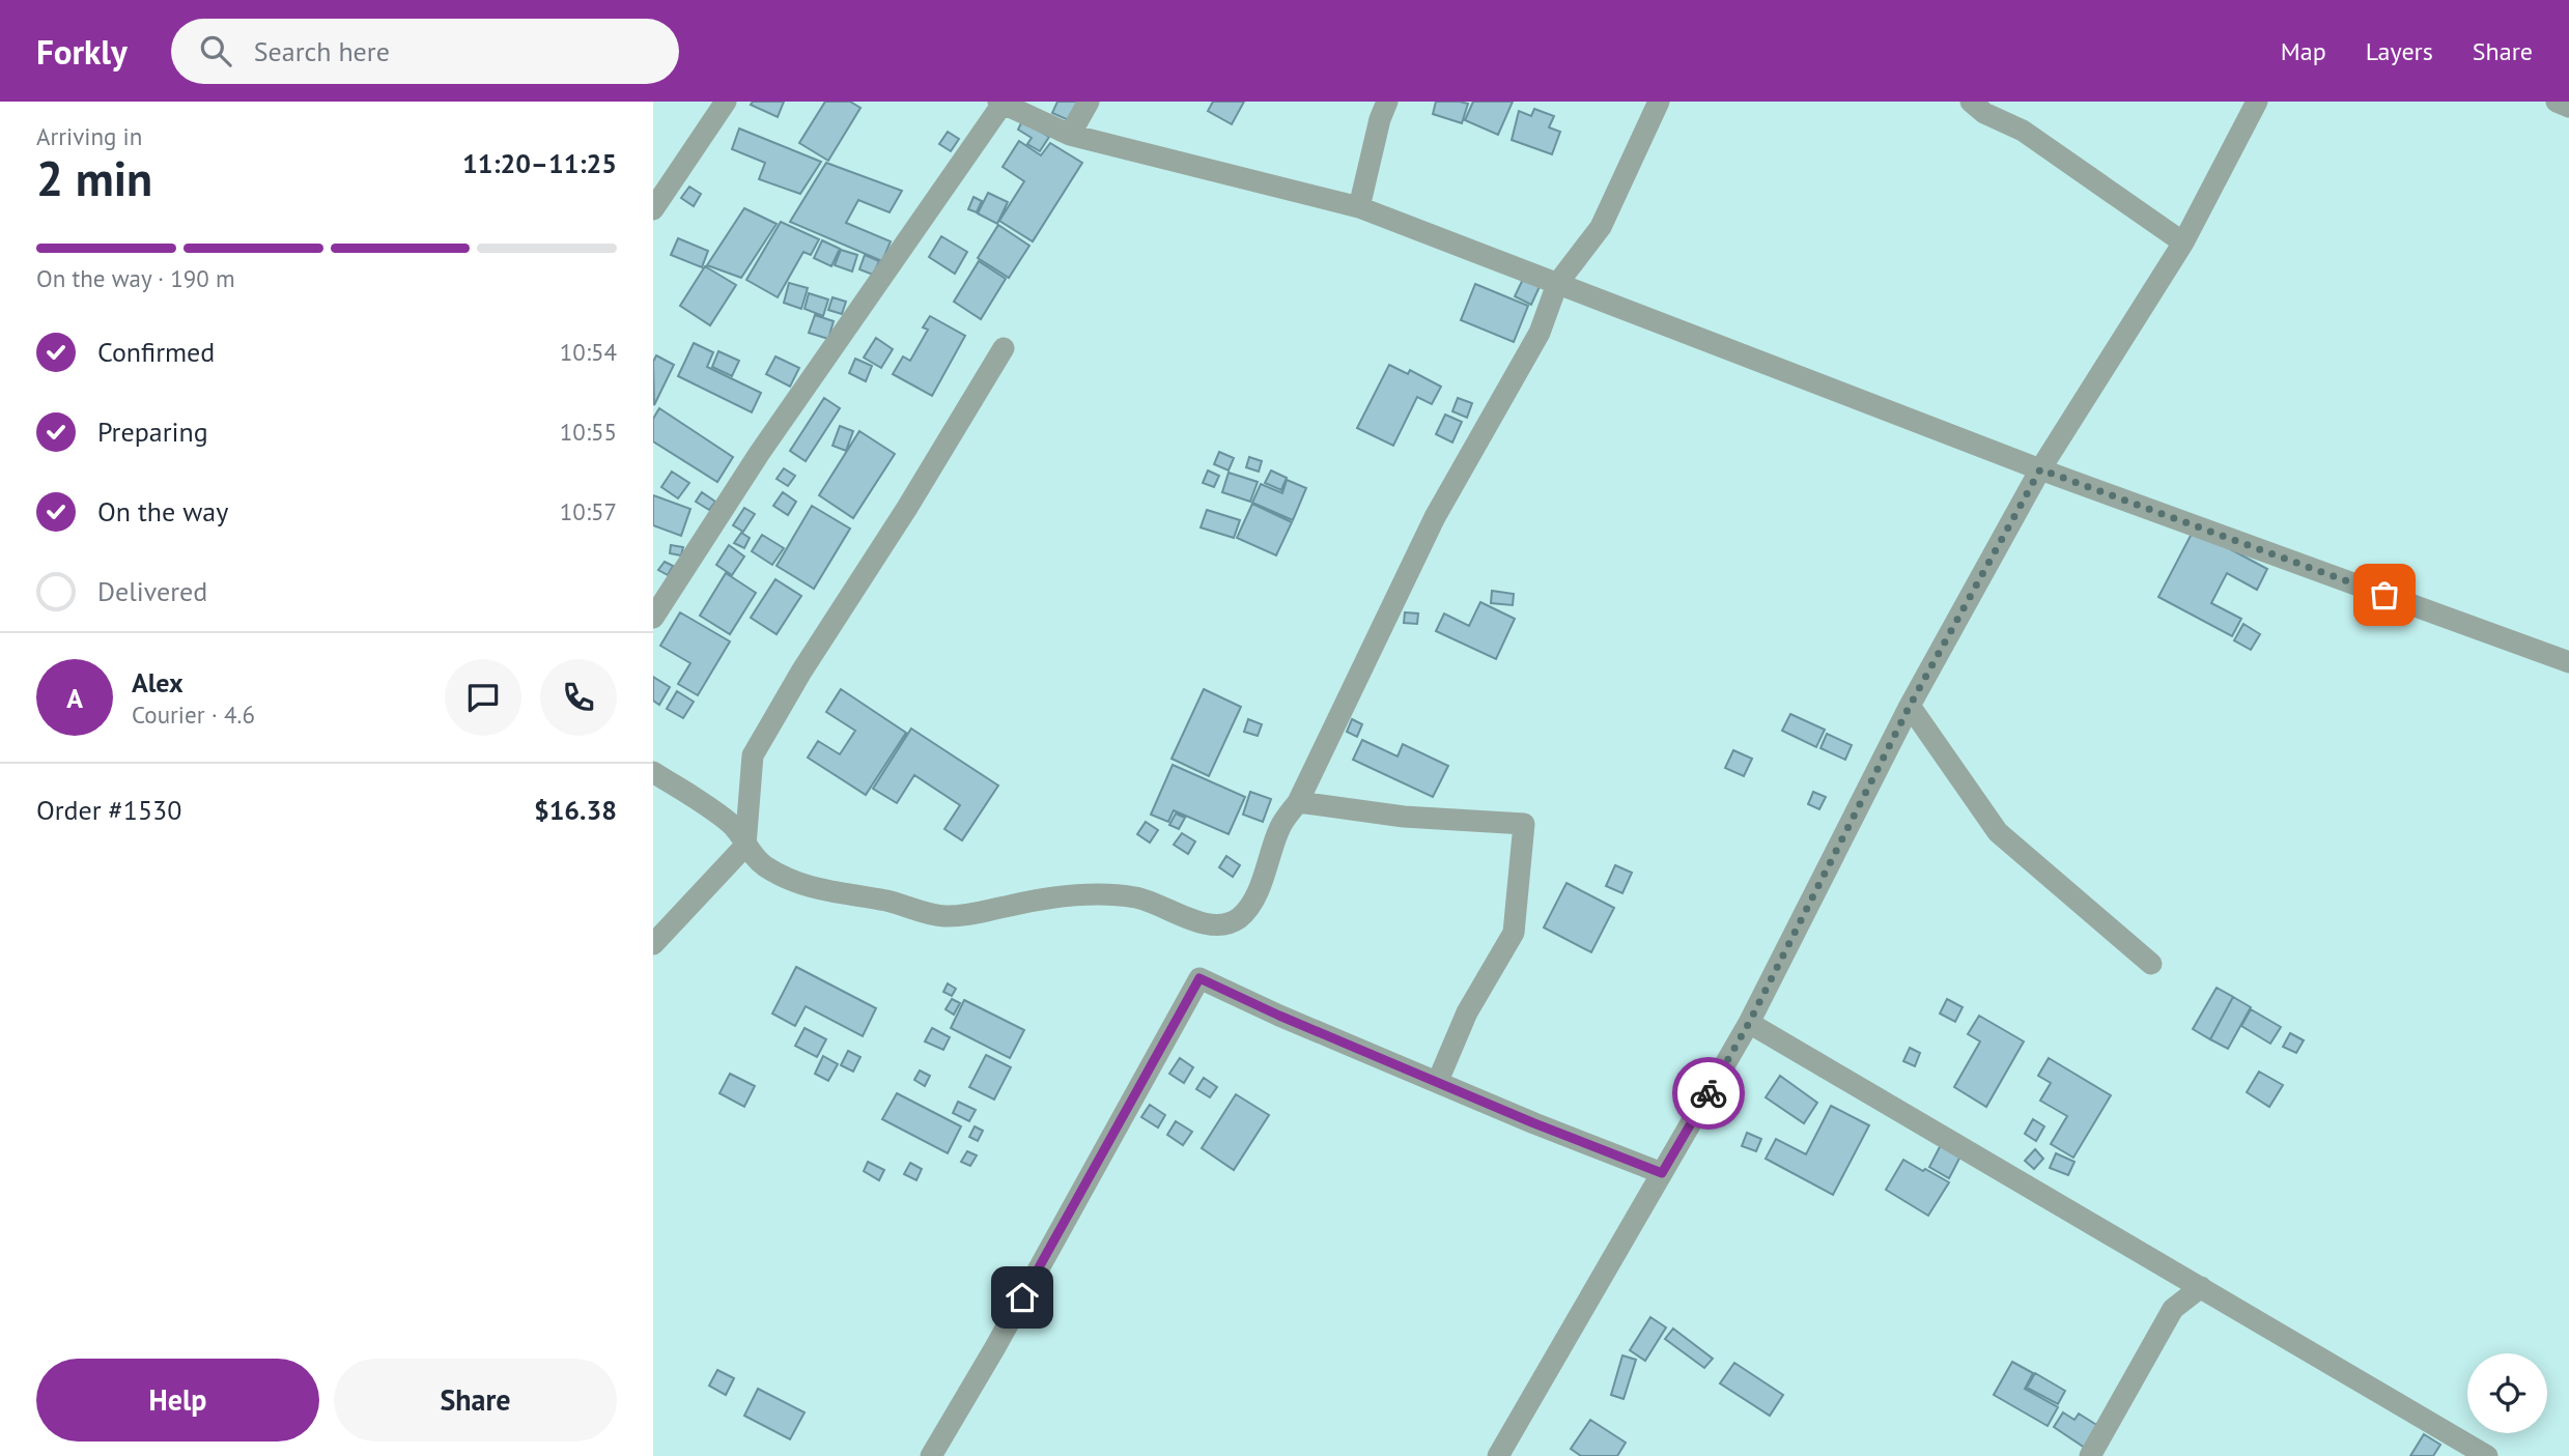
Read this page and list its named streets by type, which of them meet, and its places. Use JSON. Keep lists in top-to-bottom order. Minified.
{"page":{"header":"Forkly","search":"Search here","nav":["Map","Layers","Share"],"heading":["2 min","Arriving in","11:20–11:25"],"panel":["Alex","Courier · 4.6","Order #1530","$16.38"],"bar":"On the way · 190 m","list":[["Confirmed","10:54"],["Preparing","10:55"],["On the way","10:57"],"Delivered"],"round":"A","buttons":["Help","Share"]}}
